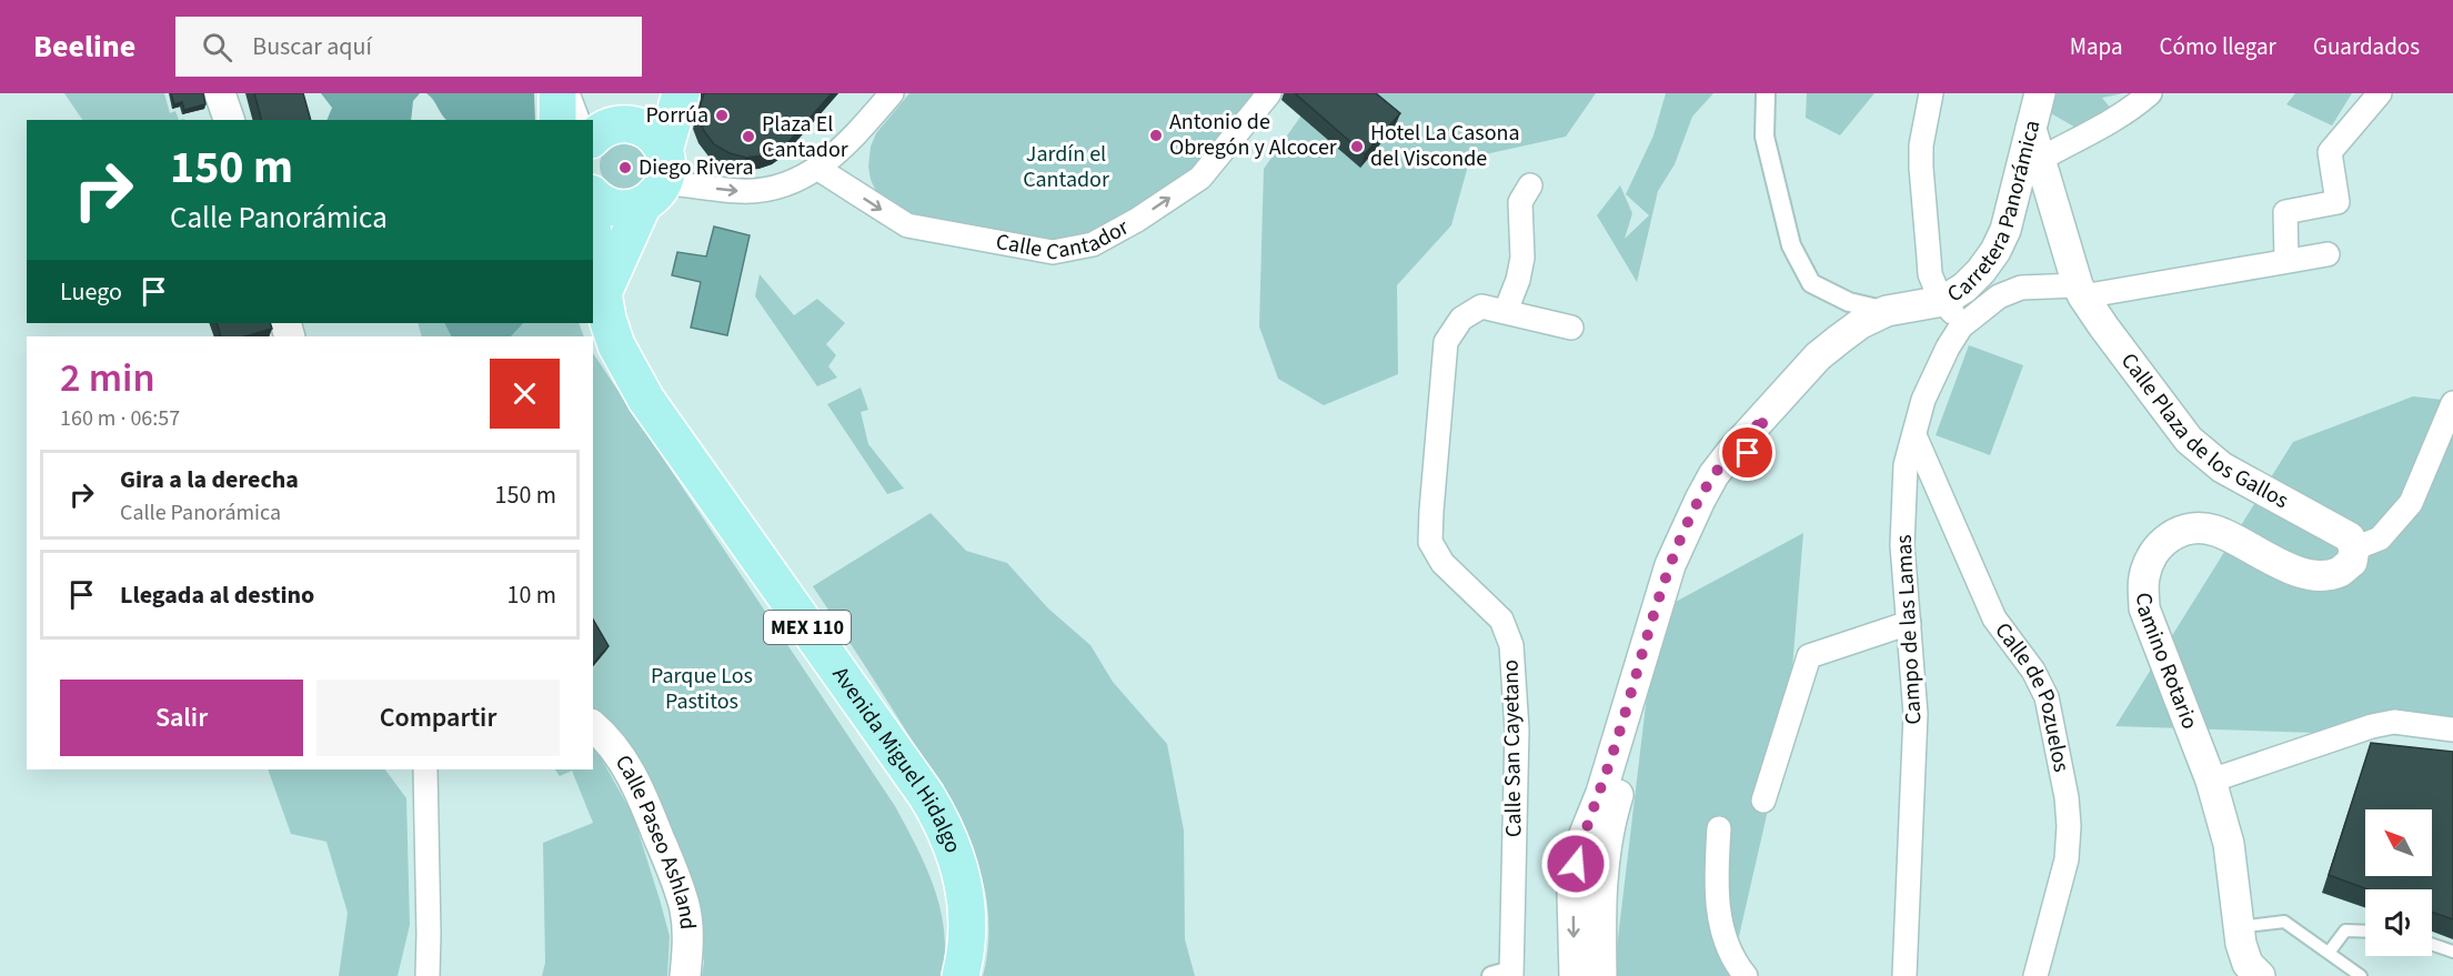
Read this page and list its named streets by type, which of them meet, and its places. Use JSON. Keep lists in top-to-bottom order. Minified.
{"streets":{"main road":["MEX 110","Avenida Miguel Hidalgo"],"street":["Carretera Panorámica","Calle Cantador","Calle Plaza de los Gallos","Campo de las Lamas","Camino Rotario","Calle de Pozuelos","Calle San Cayetano","Calle Paseo Ashland"]},"crossings":[["Carretera Panorámica","Calle Plaza de los Gallos"],["Calle Plaza de los Gallos","Camino Rotario"],["Campo de las Lamas","Calle de Pozuelos"]],"one_way":["Calle Cantador"],"parks":["Jardín el Cantador","Parque Los Pastitos"],"places":["Porrúa","Antonio de Obregón y Alcocer","Plaza El Cantador","Hotel La Casona del Visconde","Diego Rivera"],"north":"top left","page":{"header":"Beeline","search":"Buscar aquí","nav":["Mapa","Cómo llegar","Guardados"],"turn":["150 m","Calle Panorámica"],"then":"Luego","heading":["2 min","160 m · 06:57"],"list":[{"name":"Gira a la derecha","note":"Calle Panorámica","value":"150 m"},{"name":"Llegada al destino","value":"10 m"}],"buttons":["Salir","Compartir"]}}
